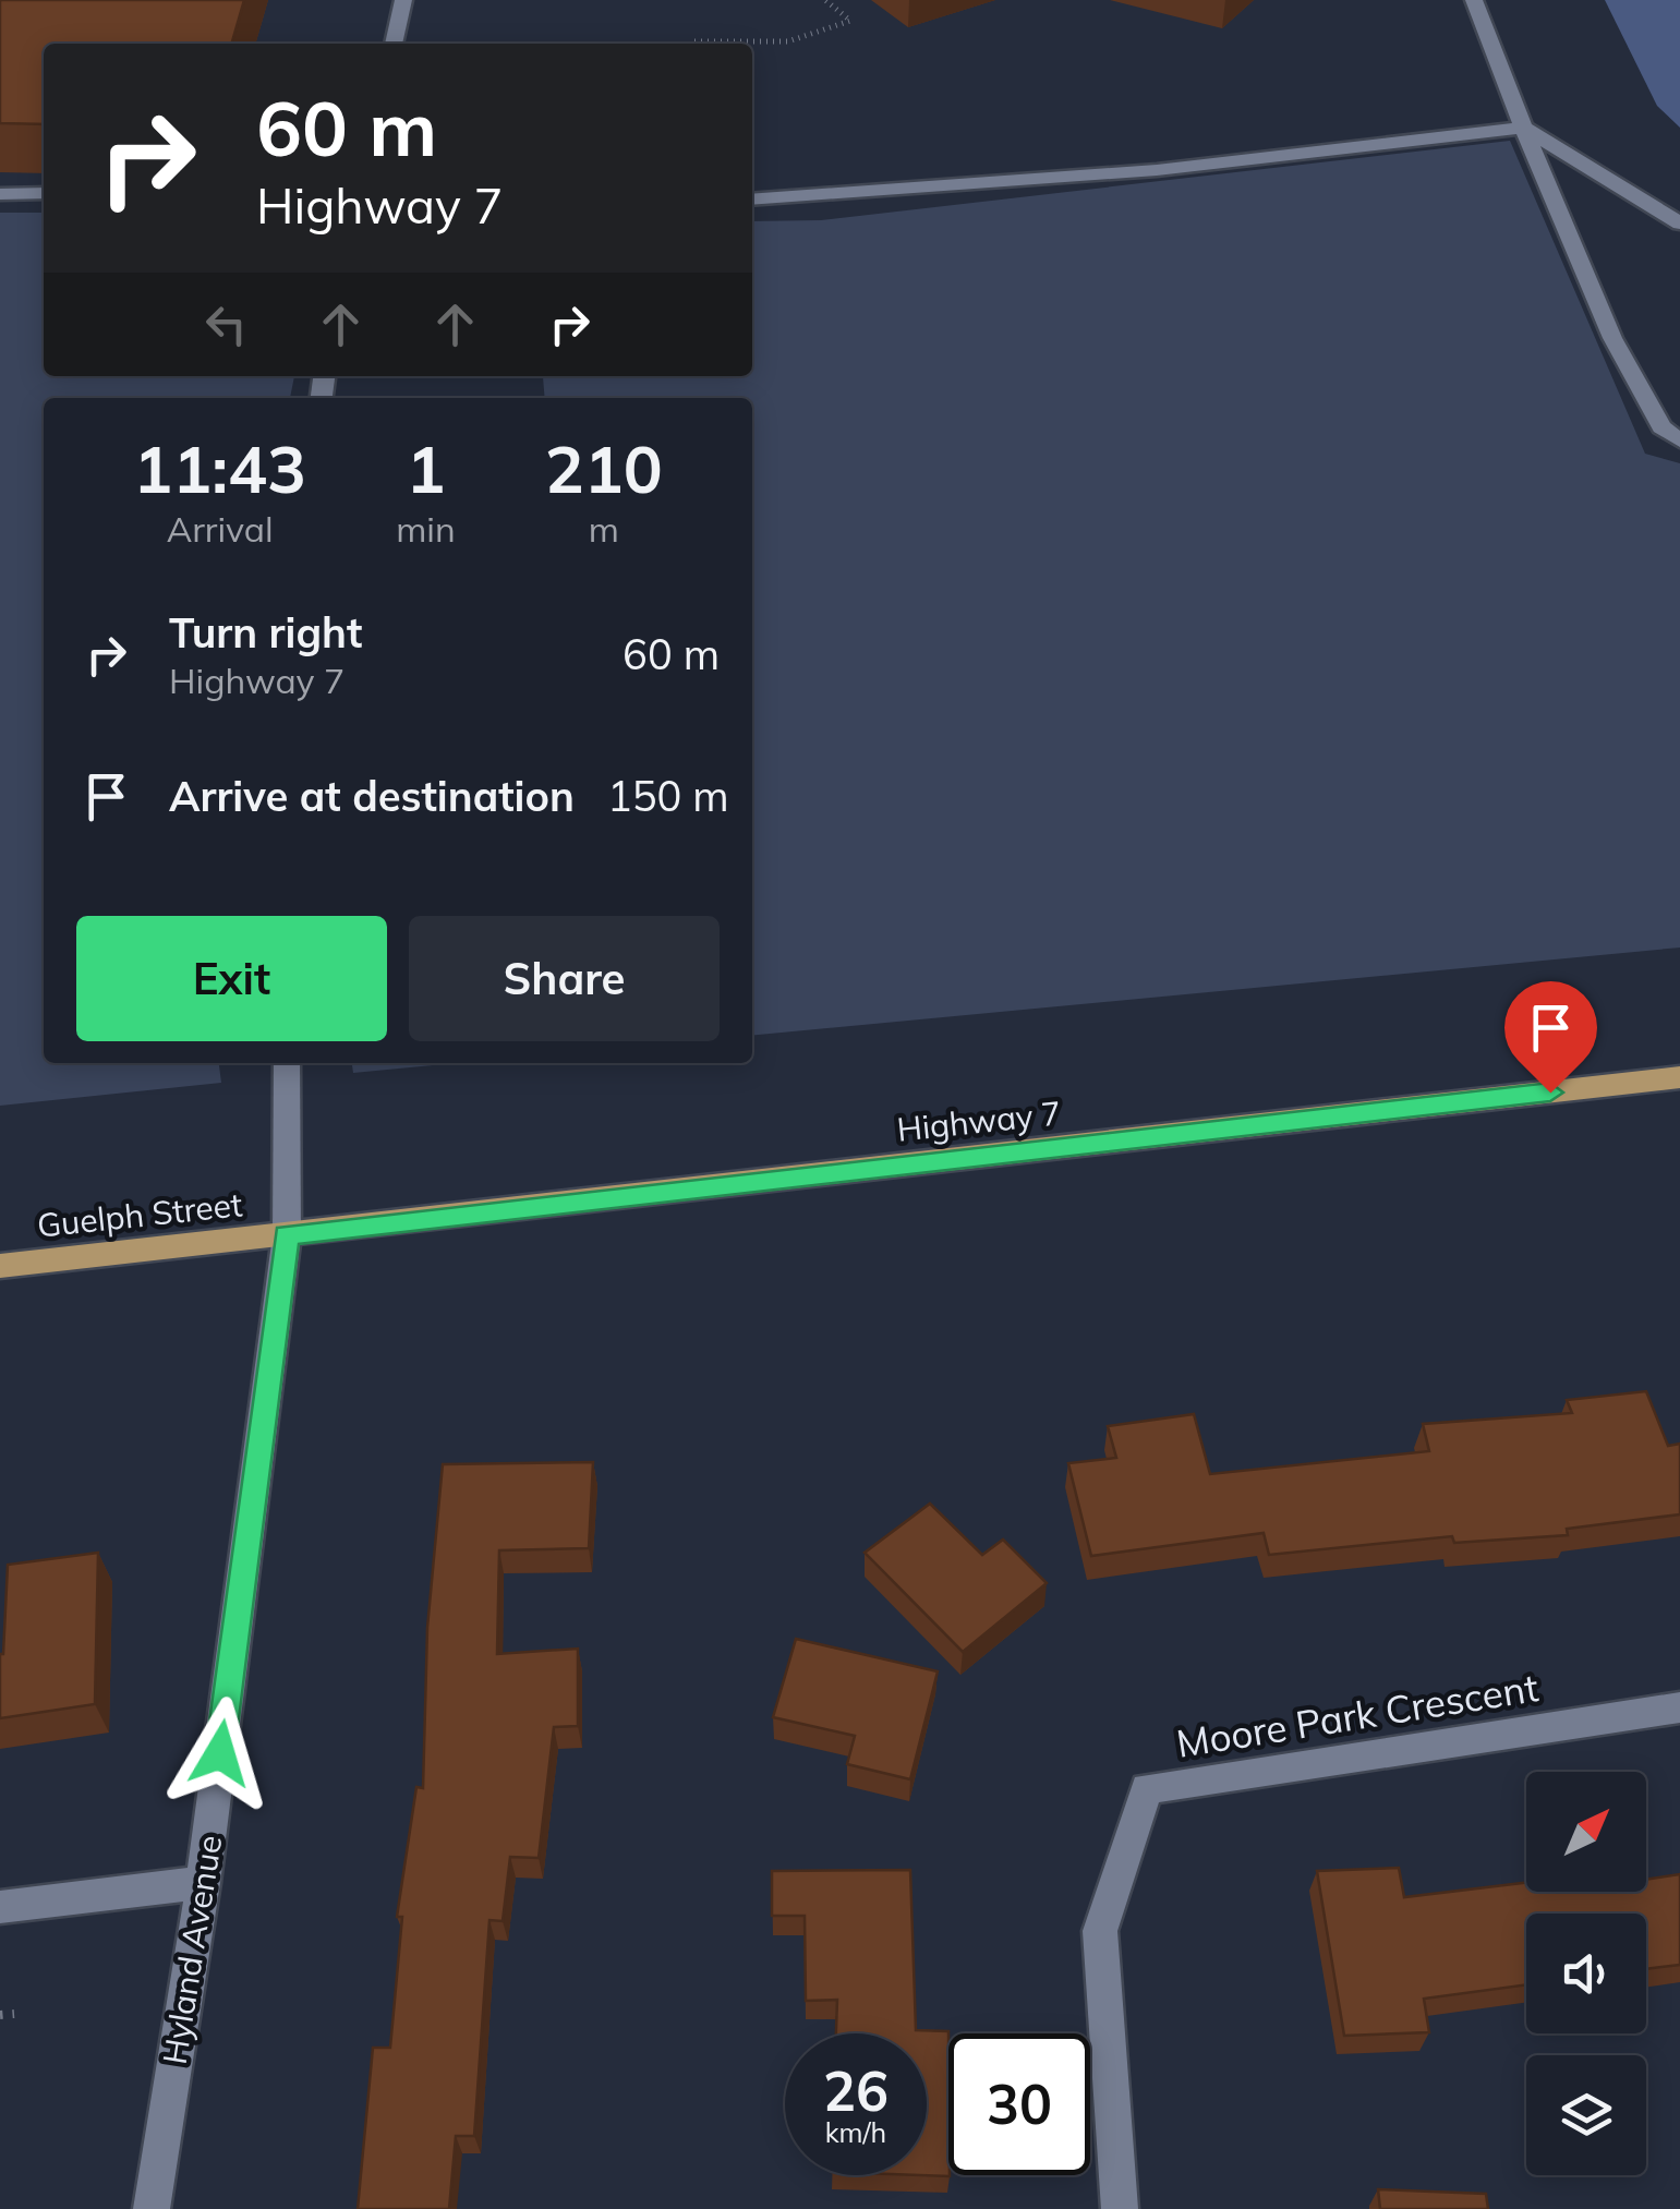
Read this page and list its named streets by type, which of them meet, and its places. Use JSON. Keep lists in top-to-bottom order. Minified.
{"streets":{"main road":["Highway 7","Guelph Street"],"street":["Moore Park Crescent","Hyland Avenue"]},"crossings":[["Highway 7","Guelph Street"],["Highway 7","Hyland Avenue"],["Guelph Street","Hyland Avenue"]],"north":"top right","page":{"turn":["60 m","Highway 7"],"eta":["11:43","Arrival","1","min","210","m"],"list":[{"name":"Turn right","note":"Highway 7","value":"60 m"},{"name":"Arrive at destination","value":"150 m"}],"buttons":["Exit","Share"],"speed":"26 km/h","limit":"30"}}
